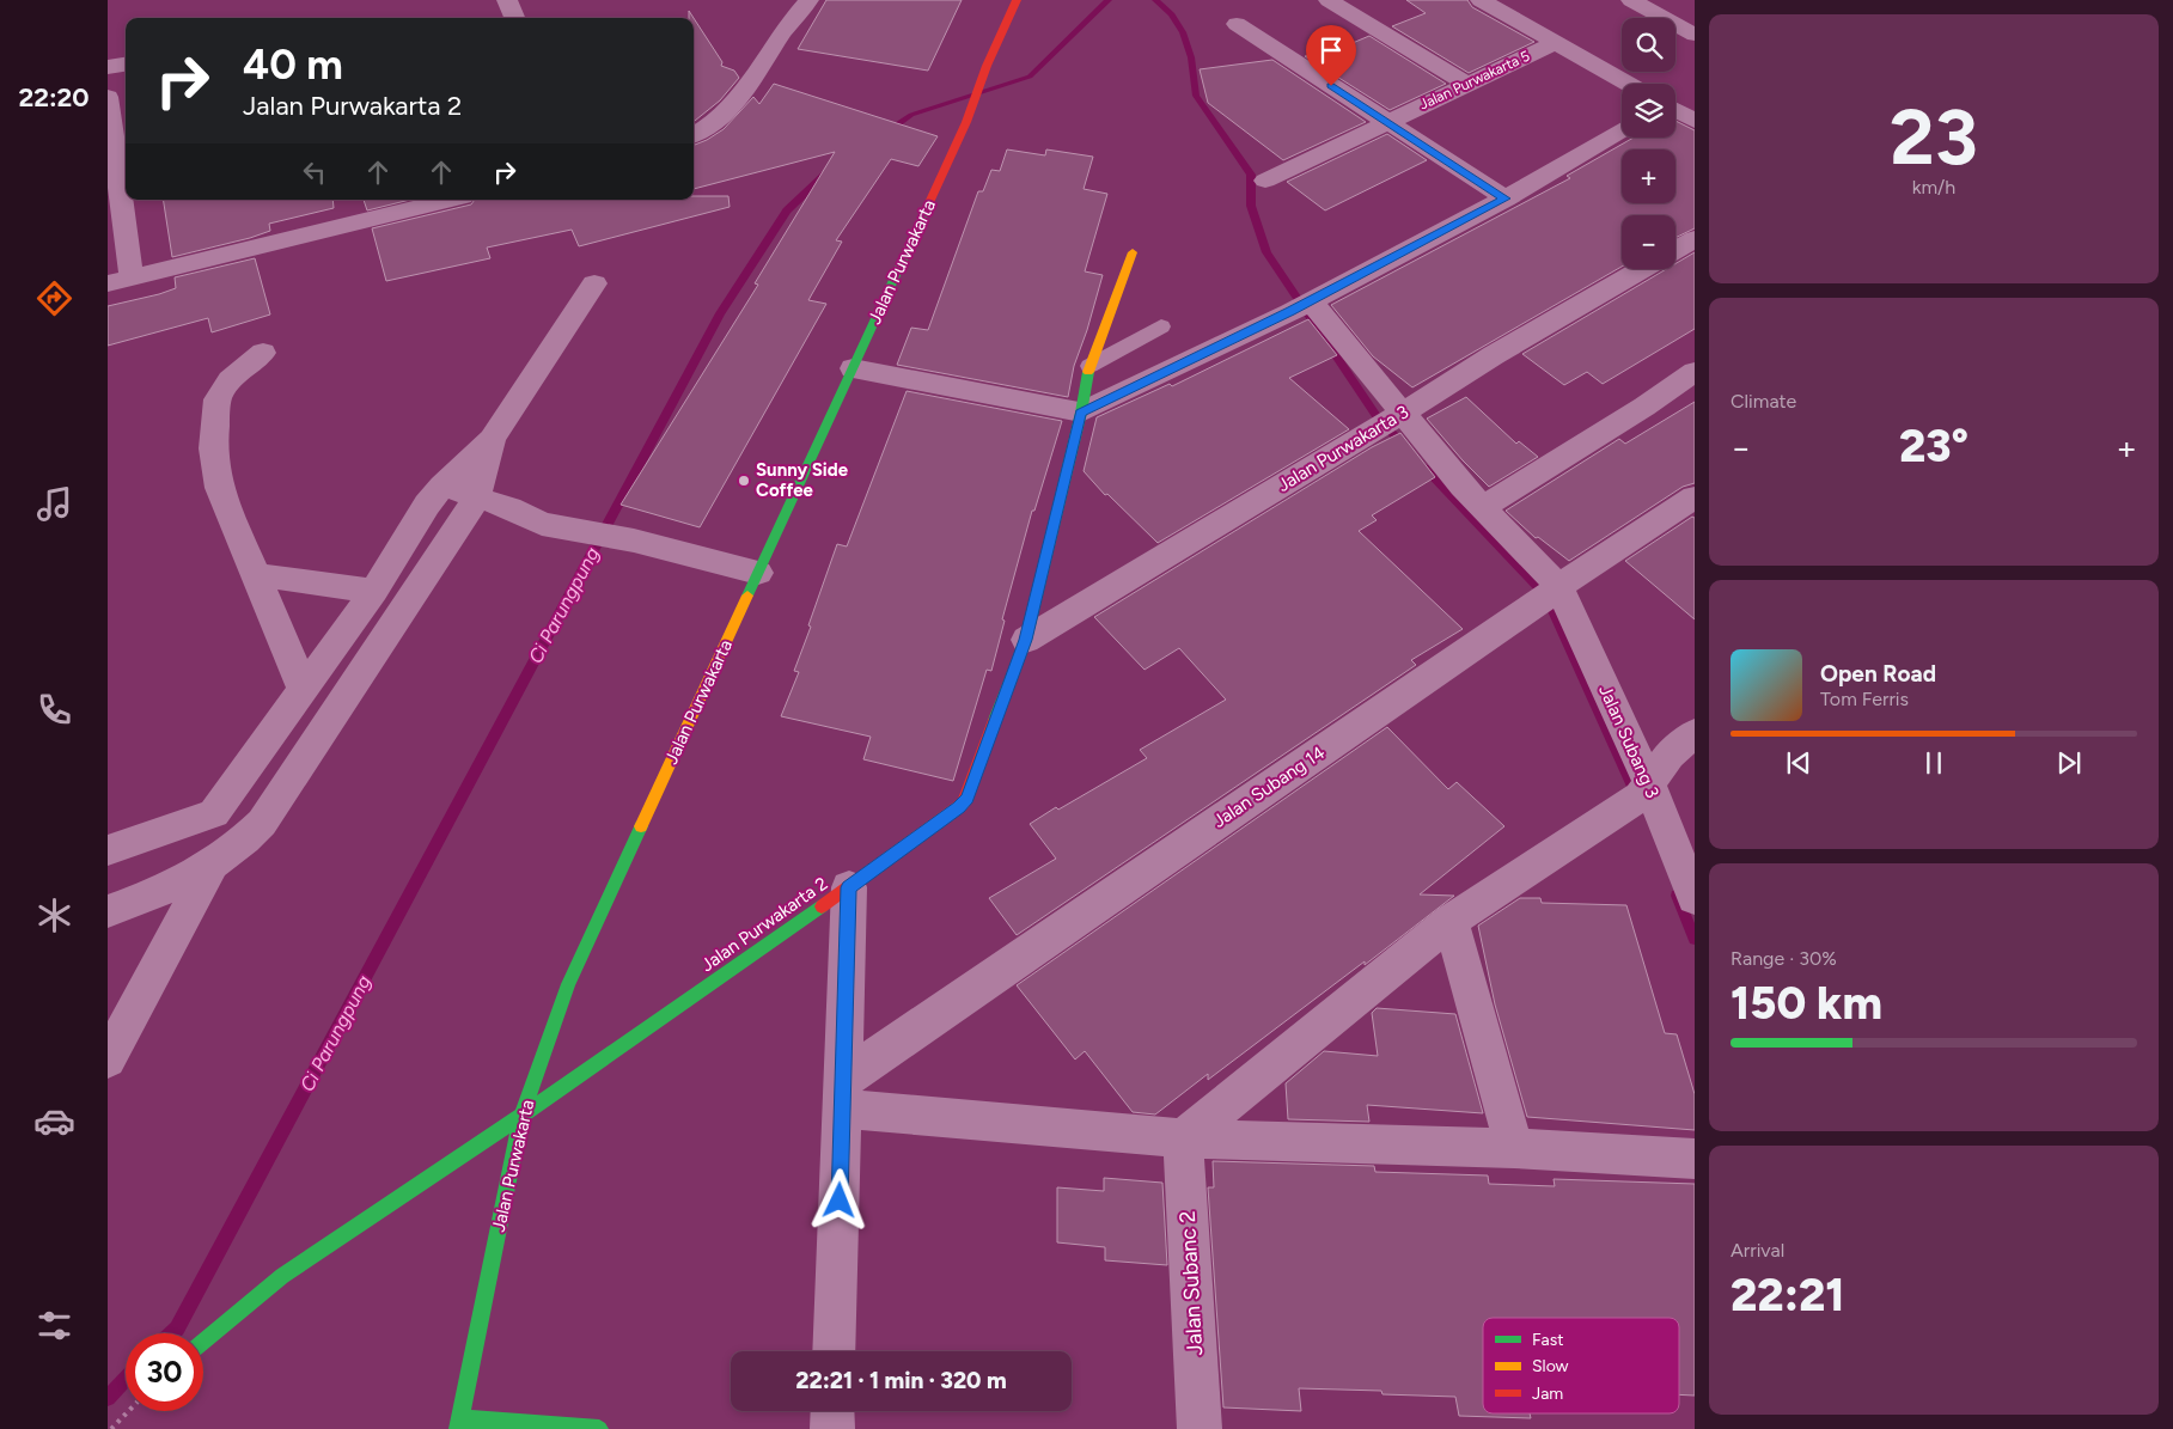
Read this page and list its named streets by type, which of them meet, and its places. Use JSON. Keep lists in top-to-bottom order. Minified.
{"streets":{"street":["Jalan Purwakarta 5","Jalan Purwakarta","Jalan Purwakarta 3","Jalan Subang 3","Jalan Subang 14","Jalan Purwakarta 2","Jalan Subanc 2"]},"crossings":[["Jalan Purwakarta","Jalan Purwakarta 2"],["Jalan Purwakarta 3","Jalan Subang 3"],["Jalan Purwakarta 3","Jalan Purwakarta 2"],["Jalan Subang 3","Jalan Subang 14"]],"water":["Ci Parungpung"],"places":["Sunny Side Coffee"],"legend":["Fast","Slow","Jam"],"page":{"tabs":"22:20","tile":[["23","km/h"],"Climate",["Range · 30%","150 km"],["Arrival","22:21"]],"map_buttons":["+","−"],"turn":["40 m","Jalan Purwakarta 2"],"heat":["−","23°","+"],"song":["Open Road","Tom Ferris"],"limit":"30","trip":"22:21 · 1 min · 320 m"}}
